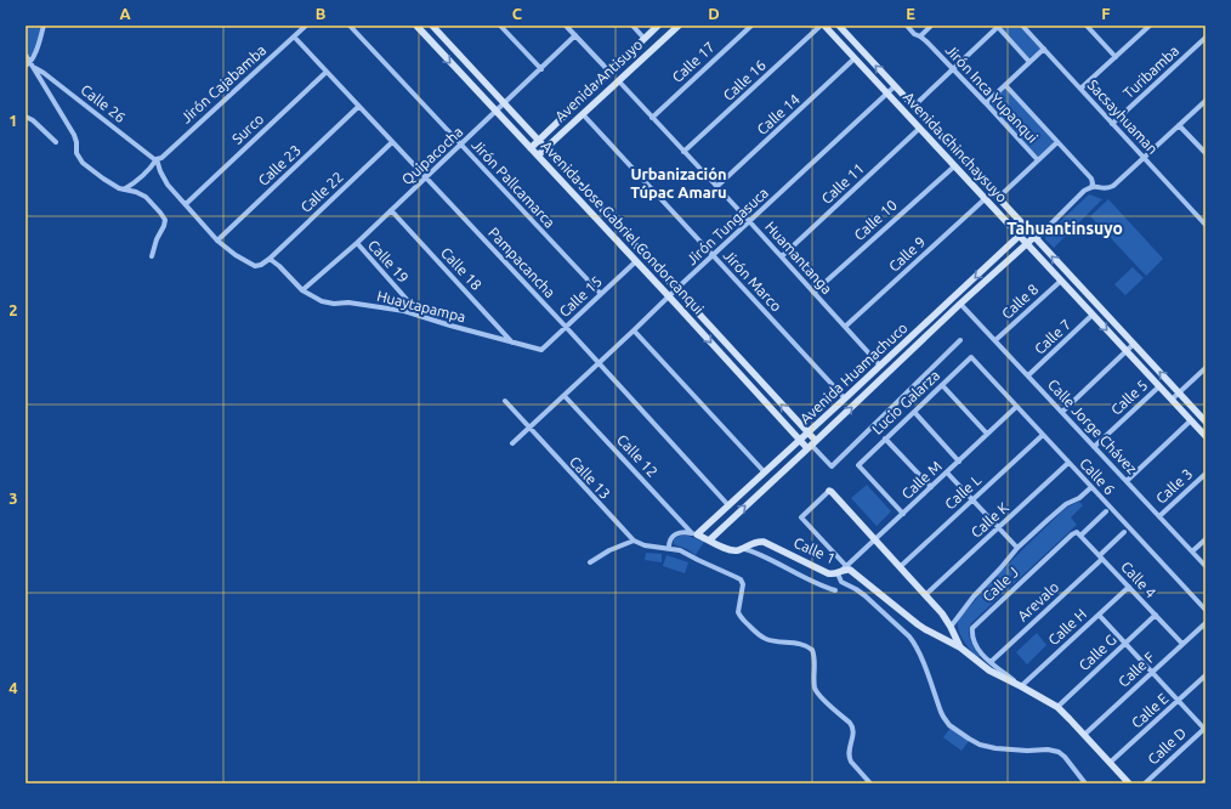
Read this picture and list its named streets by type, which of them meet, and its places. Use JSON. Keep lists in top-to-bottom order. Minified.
{"streets":{"street":["Calle 17","Turibamba","Avenida Antisuyo","Calle 16","Jirón Cajabamba","Jirón Inca Yupanqui","Calle 26","Calle 14","Sacsayhuaman","Surco","Avenida Chinchaysuyo","Quipacocha","Calle 23","Jirón Pallcamarca","Calle 11","Calle 22","Calle 10","Jirón Tungasuca","Avenida Jose Gabriel Condorcanqui","Calle 9","Huamantanga","Calle 19","Pampacancha","Calle 18","Jirón Marco","Calle 15","Calle 8","Huaytapampa","Calle 7","Avenida Huamachuco","Calle 5","Lucio Galarza","Calle Jorge Chávez","Calle 12","Calle 6","Calle 13","Calle M","Calle 3","Calle L","Calle K","Calle 1","Calle 4","Calle J","Arevalo","Calle H","Calle G","Calle F","Calle E","Calle D"]},"crossings":[["Calle 17","Huamantanga"],["Turibamba","Sacsayhuaman"],["Avenida Antisuyo","Avenida Jose Gabriel Condorcanqui"],["Avenida Antisuyo","Huamantanga"],["Avenida Antisuyo","Jirón Marco"],["Calle 16","Huamantanga"],["Jirón Cajabamba","Calle 26"],["Jirón Cajabamba","Pampacancha"],["Calle 14","Avenida Chinchaysuyo"],["Calle 14","Huamantanga"],["Surco","Pampacancha"],["Avenida Chinchaysuyo","Calle 11"],["Avenida Chinchaysuyo","Calle 10"],["Avenida Chinchaysuyo","Jirón Tungasuca"],["Avenida Chinchaysuyo","Calle 9"],["Avenida Chinchaysuyo","Calle 8"],["Avenida Chinchaysuyo","Calle 7"],["Avenida Chinchaysuyo","Avenida Huamachuco"],["Avenida Chinchaysuyo","Calle 5"],["Quipacocha","Jirón Pallcamarca"],["Quipacocha","Avenida Jose Gabriel Condorcanqui"],["Quipacocha","Calle 19"],["Quipacocha","Pampacancha"],["Quipacocha","Calle 18"],["Quipacocha","Huaytapampa"],["Calle 23","Pampacancha"],["Jirón Pallcamarca","Calle 15"],["Calle 11","Huamantanga"],["Calle 22","Pampacancha"],["Calle 22","Huaytapampa"],["Calle 10","Huamantanga"],["Jirón Tungasuca","Avenida Jose Gabriel Condorcanqui"],["Jirón Tungasuca","Huamantanga"],["Jirón Tungasuca","Pampacancha"],["Jirón Tungasuca","Jirón Marco"],["Jirón Tungasuca","Calle 12"],["Jirón Tungasuca","Calle 13"],["Avenida Jose Gabriel Condorcanqui","Calle 15"],["Avenida Jose Gabriel Condorcanqui","Avenida Huamachuco"],["Calle 9","Huamantanga"],["Huamantanga","Avenida Huamachuco"],["Calle 19","Huaytapampa"],["Pampacancha","Calle 15"],["Pampacancha","Avenida Huamachuco"],["Calle 18","Huaytapampa"],["Jirón Marco","Avenida Huamachuco"],["Calle 15","Huaytapampa"],["Calle 8","Calle Jorge Chávez"],["Calle 7","Calle Jorge Chávez"],["Avenida Huamachuco","Calle Jorge Chávez"],["Avenida Huamachuco","Calle 12"],["Avenida Huamachuco","Calle 1"],["Calle 5","Calle Jorge Chávez"],["Lucio Galarza","Calle 6"],["Lucio Galarza","Calle M"],["Calle Jorge Chávez","Calle 3"],["Calle 12","Calle 1"],["Calle 6","Calle M"],["Calle 6","Calle L"],["Calle 6","Calle K"],["Calle M","Calle 1"],["Calle L","Calle 1"],["Calle K","Calle 1"],["Calle 1","Calle H"],["Calle 1","Calle G"],["Calle 1","Calle F"],["Calle 1","Calle E"],["Calle 4","Calle J"],["Calle 4","Arevalo"],["Calle 4","Calle H"],["Calle 4","Calle G"],["Calle 4","Calle F"],["Calle J","Arevalo"]],"districts":["Urbanización Túpac Amaru","Tahuantinsuyo"],"grid":{"columns":["A","B","C","D","E","F"],"rows":["1","2","3","4"]}}
